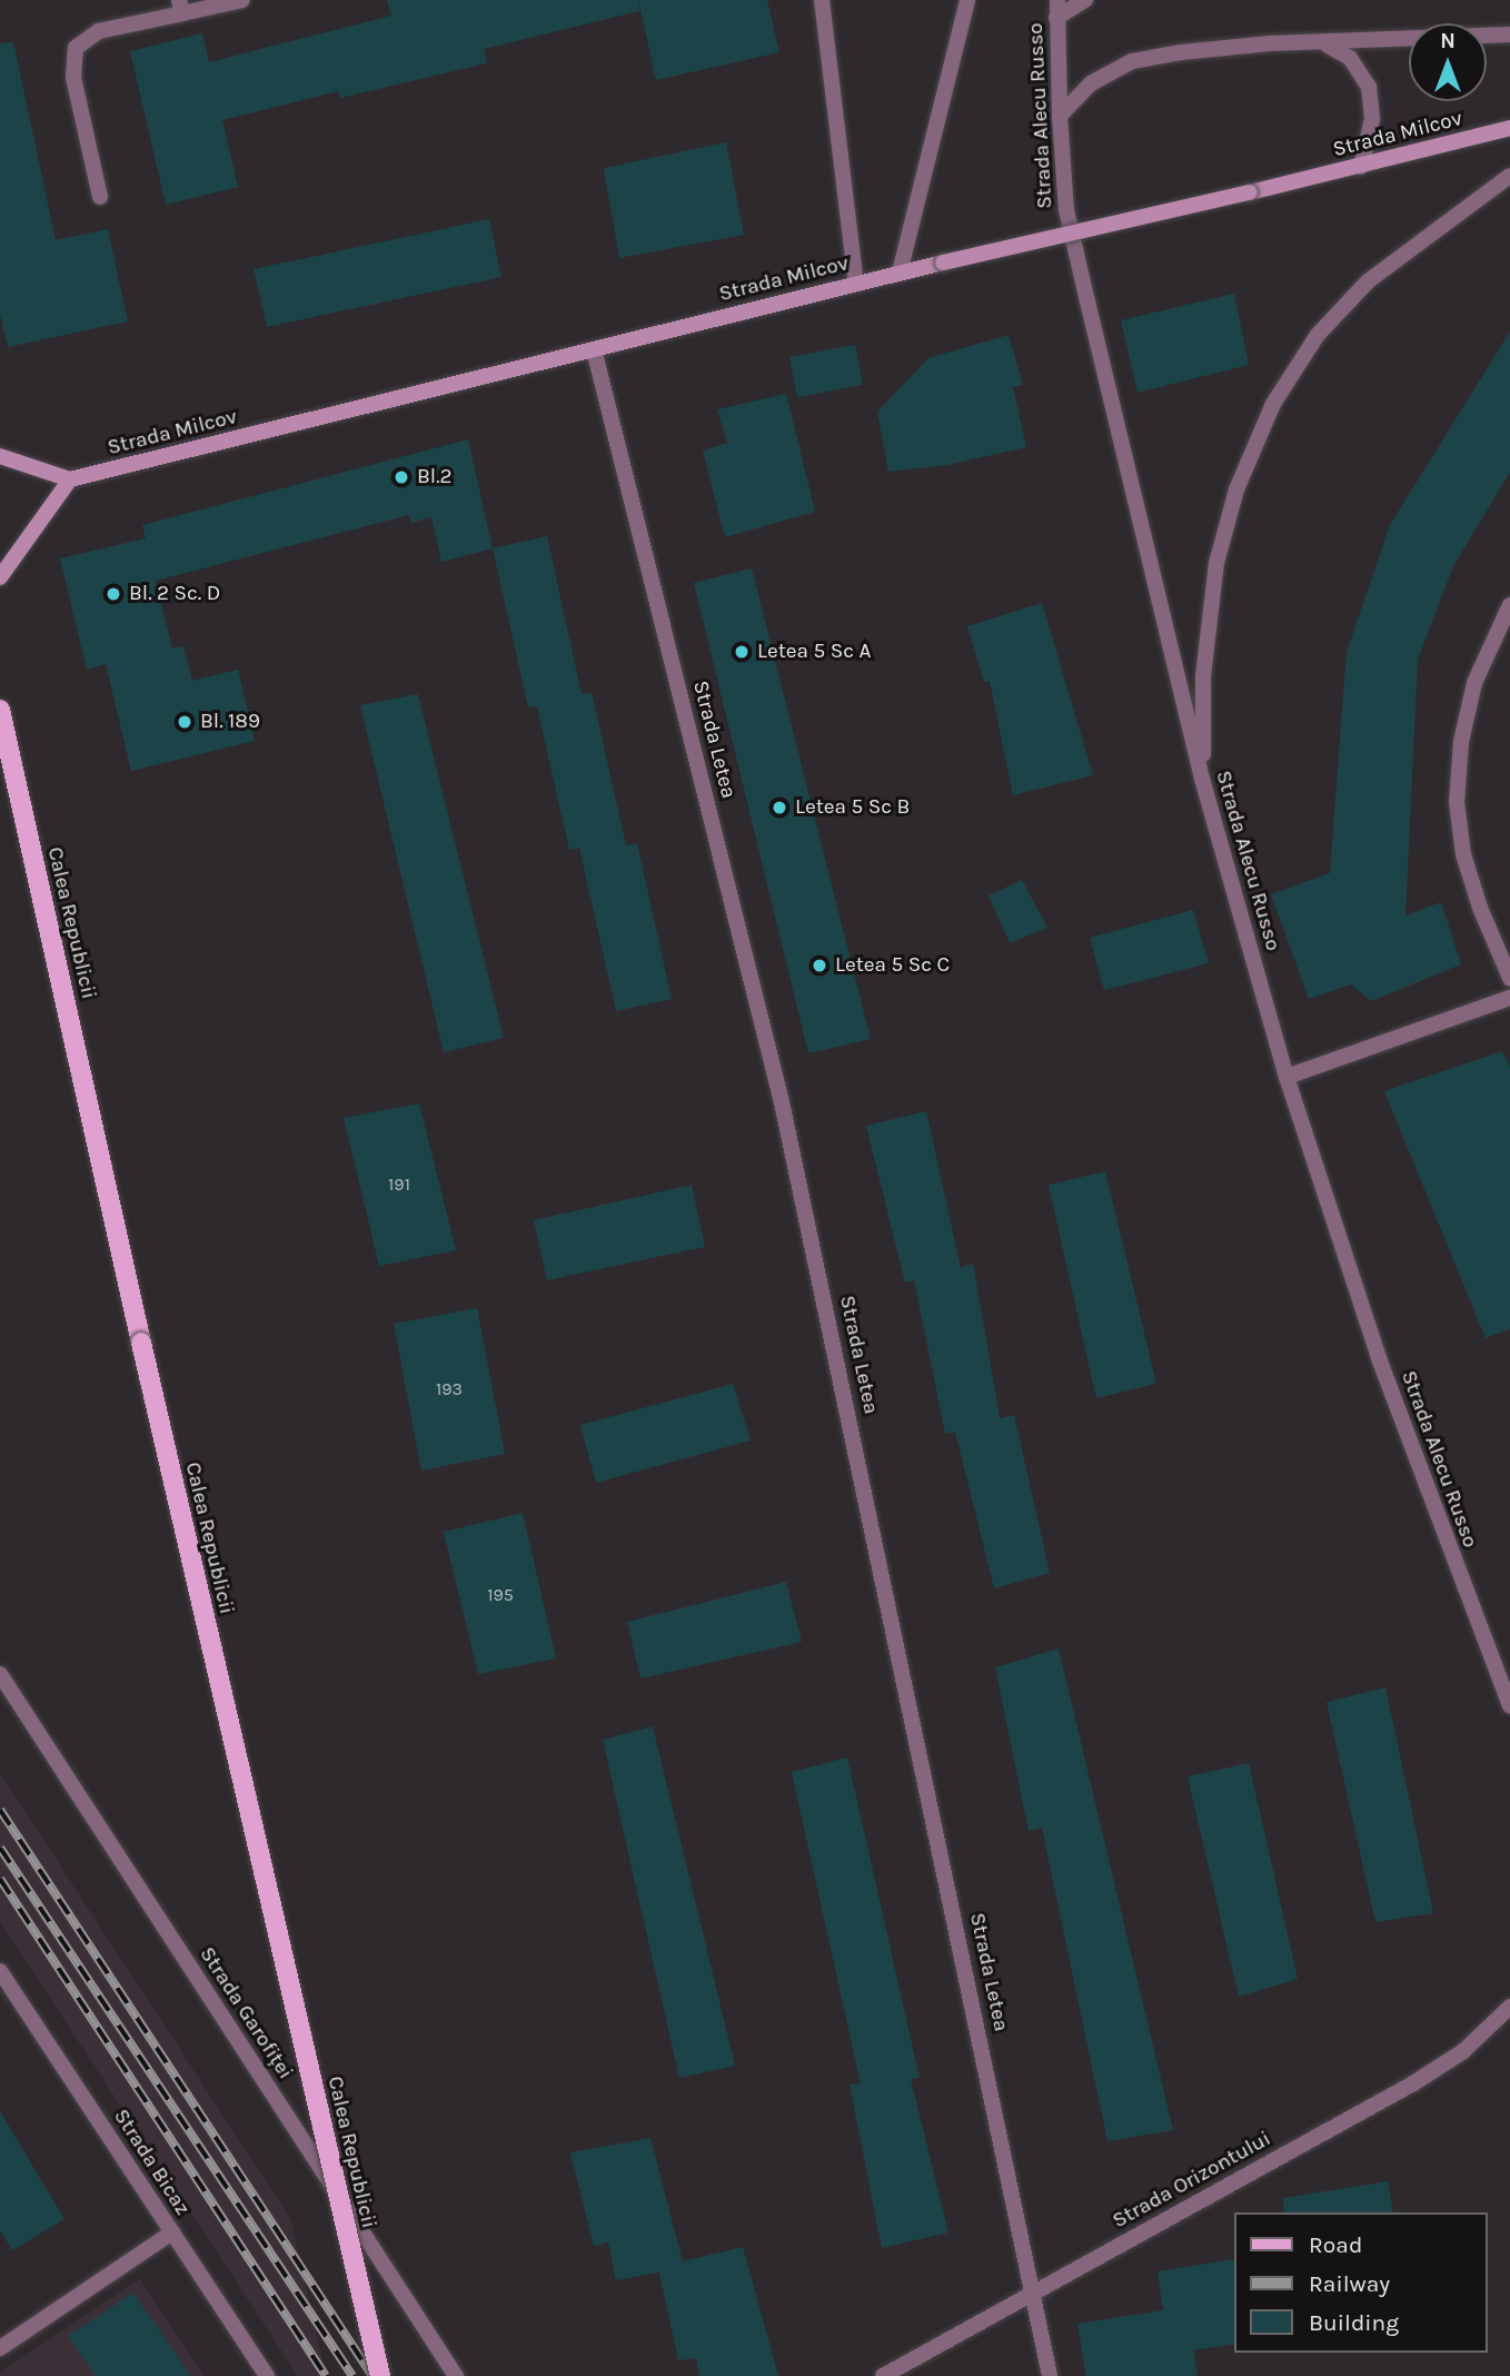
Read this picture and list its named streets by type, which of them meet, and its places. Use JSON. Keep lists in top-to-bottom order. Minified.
{"streets":{"main road":["Strada Milcov","Calea Republicii"],"street":["Strada Alecu Russo","Strada Letea","Strada Garofiței","Strada Bicaz","Strada Orizontului"]},"crossings":[["Strada Milcov","Strada Letea"],["Strada Letea","Strada Orizontului"]],"places":["Bl.2","Bl. 2 Sc. D","Letea 5 Sc A","Bl. 189","Letea 5 Sc B","Letea 5 Sc C"],"house_numbers":["191","193","195"],"legend":["Road","Railway","Building"],"north":"top"}
